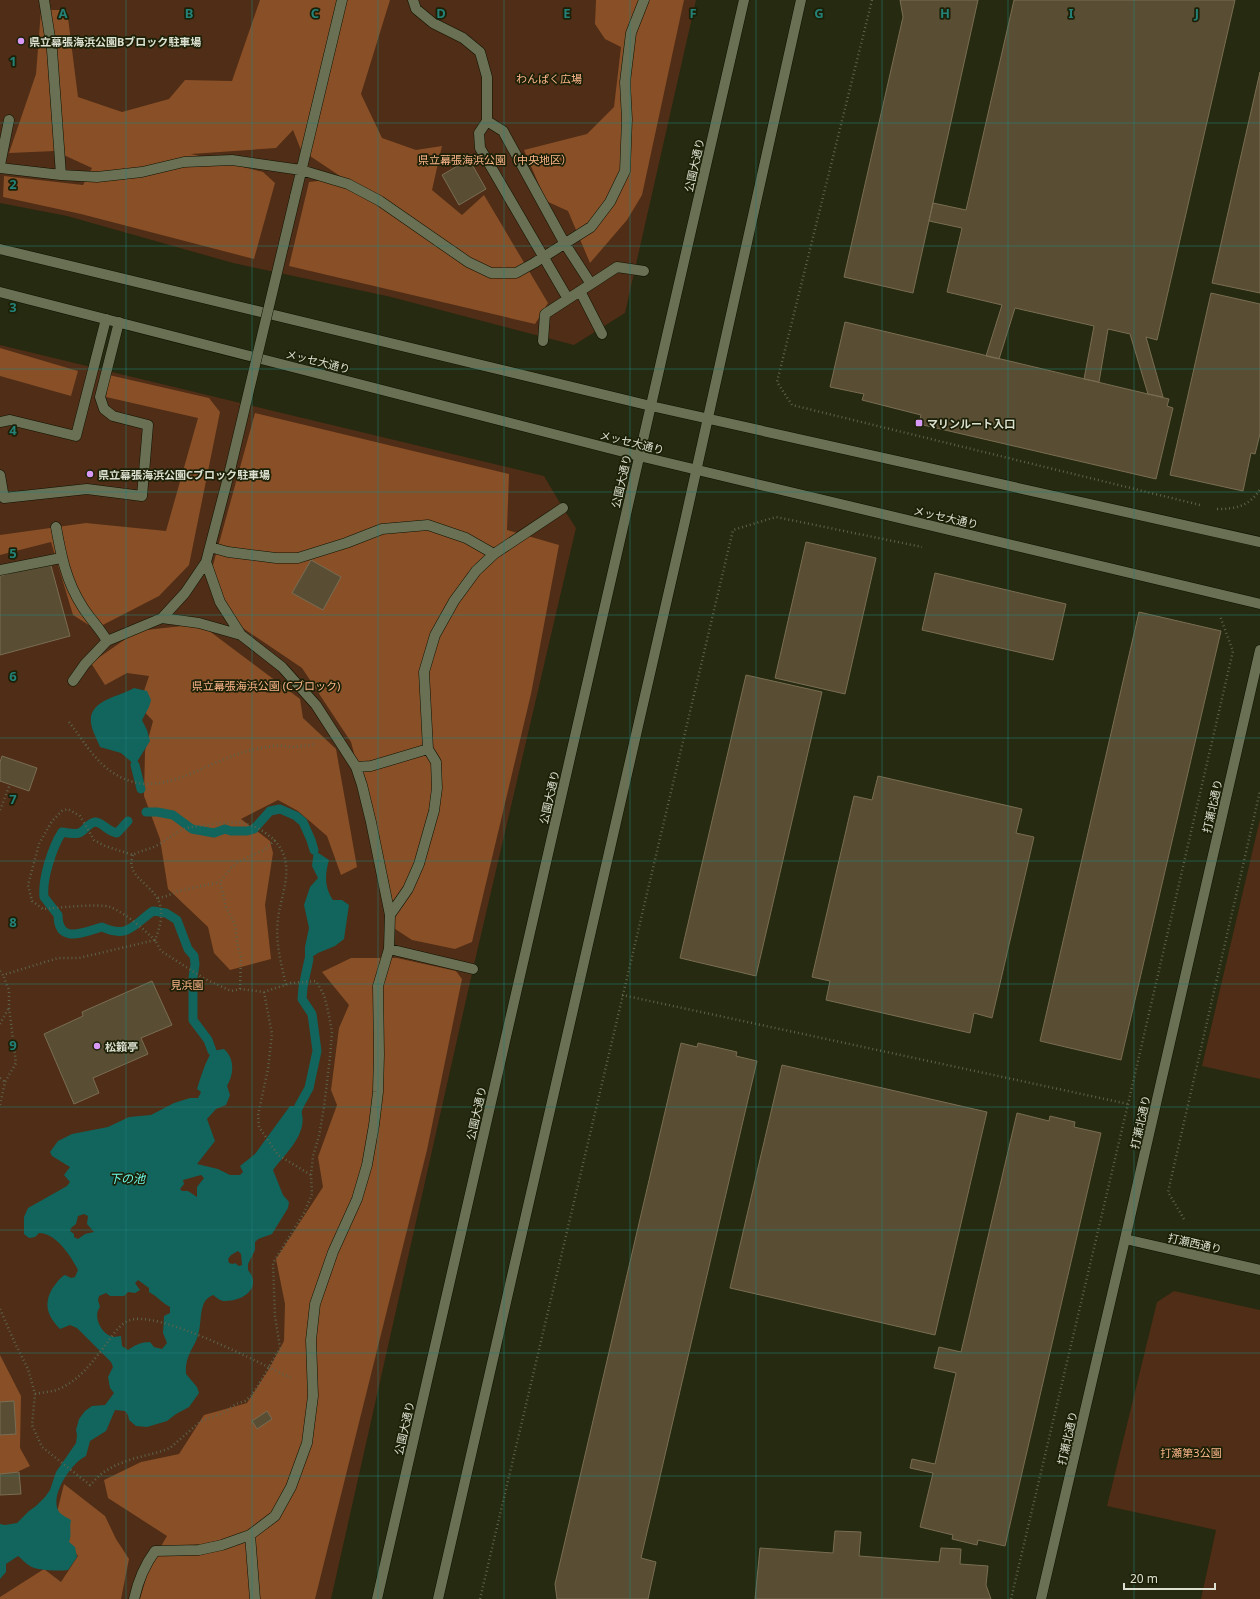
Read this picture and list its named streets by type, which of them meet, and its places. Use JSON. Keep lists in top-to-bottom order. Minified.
{"streets":{"street":["公園大通り","メッセ大通り","打瀬北通り","打瀬西通り"]},"crossings":[["公園大通り","メッセ大通り"],["打瀬北通り","打瀬西通り"]],"water":["下の池"],"parks":["わんぱく広場","県立幕張海浜公園（中央地区）","県立幕張海浜公園 (Cブロック)","見浜園","打瀬第3公園"],"places":{"other":["県立幕張海浜公園Bブロック駐車場","県立幕張海浜公園Cブロック駐車場","松籟亭"],"transit":["マリンルート入口"]},"scale_bar":"20 m","grid":{"columns":["A","B","C","D","E","F","G","H","I","J"],"rows":["1","2","3","4","5","6","7","8","9"]}}
